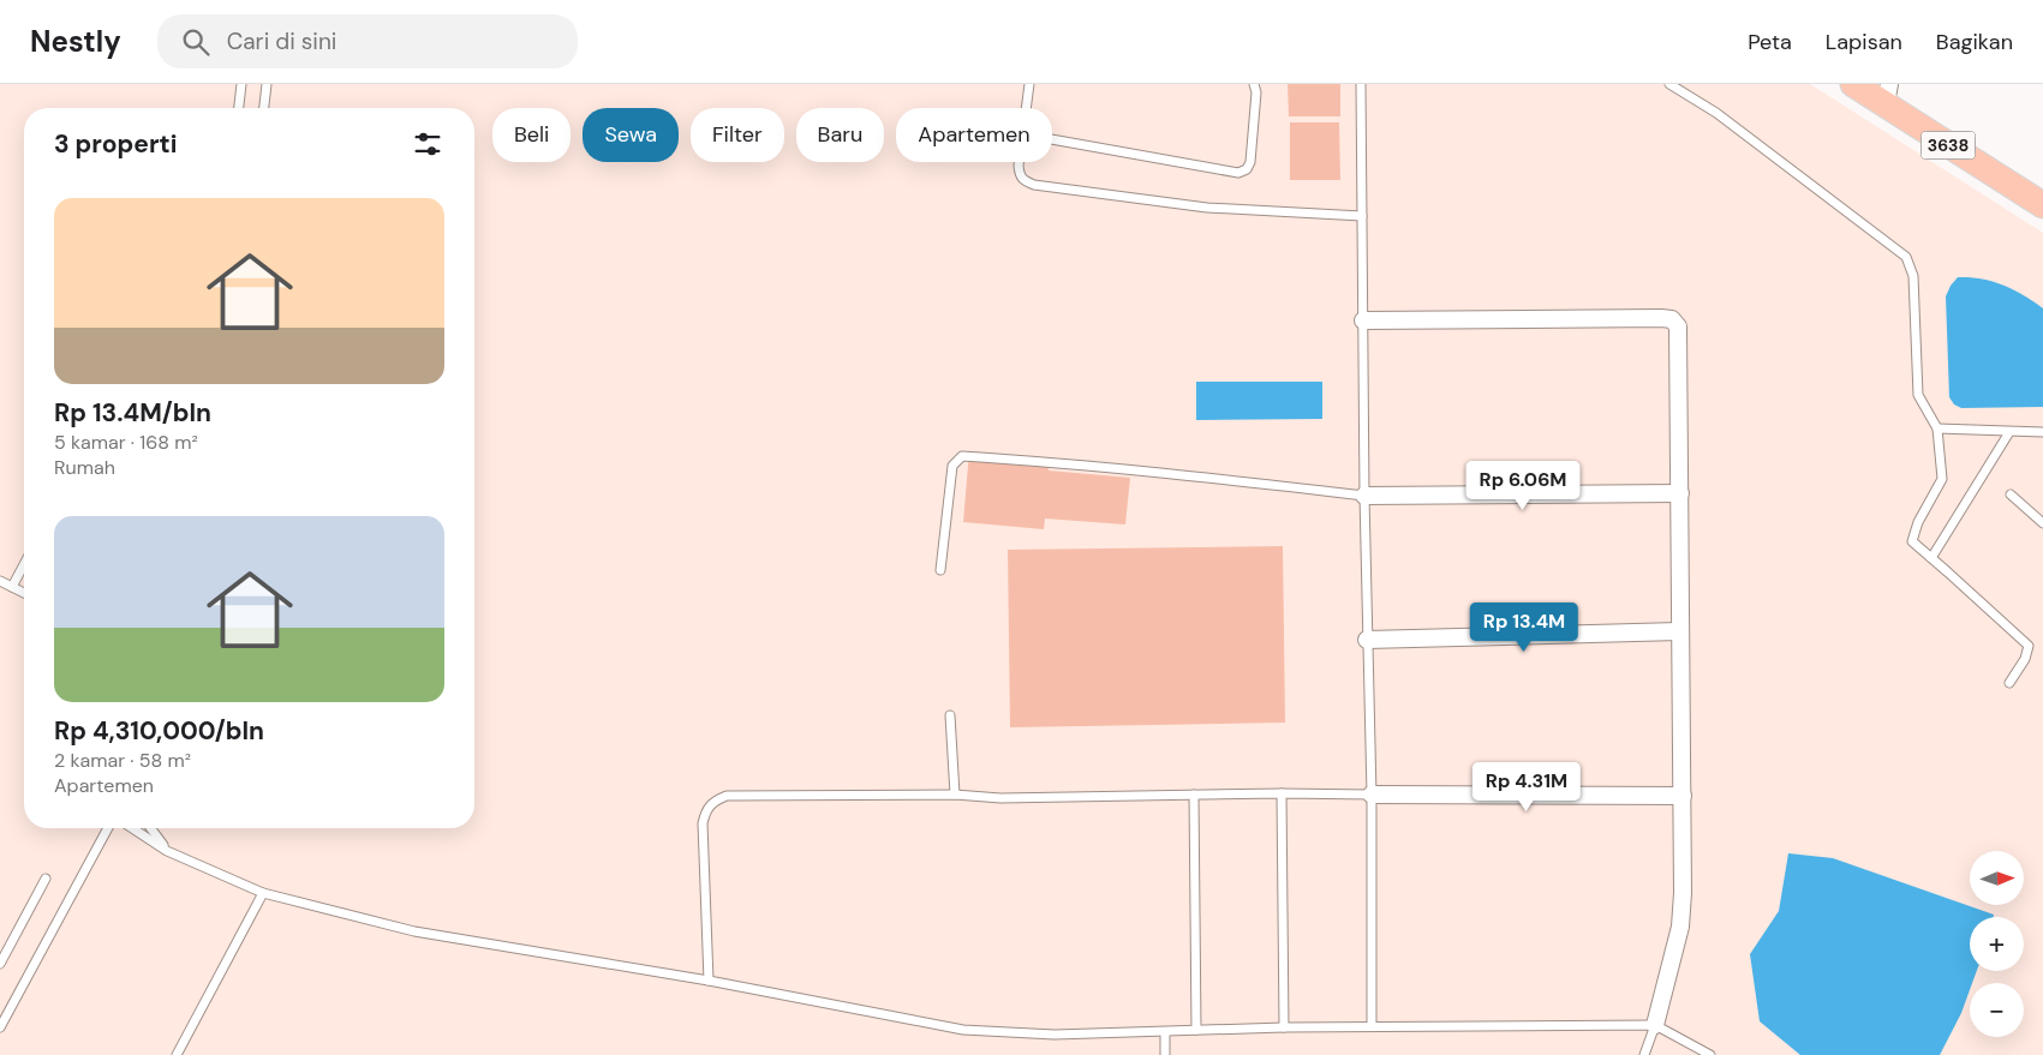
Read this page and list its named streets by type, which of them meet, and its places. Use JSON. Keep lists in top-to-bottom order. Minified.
{"streets":{"main road":["3638"]},"north":"right","page":{"header":"Nestly","search":"Cari di sini","nav":["Peta","Lapisan","Bagikan"],"chip":["Beli","Sewa","Filter","Baru","Apartemen"],"heading":"3 properti","list":[{"name":"Rp 13.4M/bln","note":"5 kamar · 168 m² · Rumah"},{"name":"Rp 4,310,000/bln","note":"2 kamar · 58 m² · Apartemen"}],"price":["Rp 6.06M","Rp 13.4M","Rp 4.31M"],"map_buttons":["+","−"]}}
